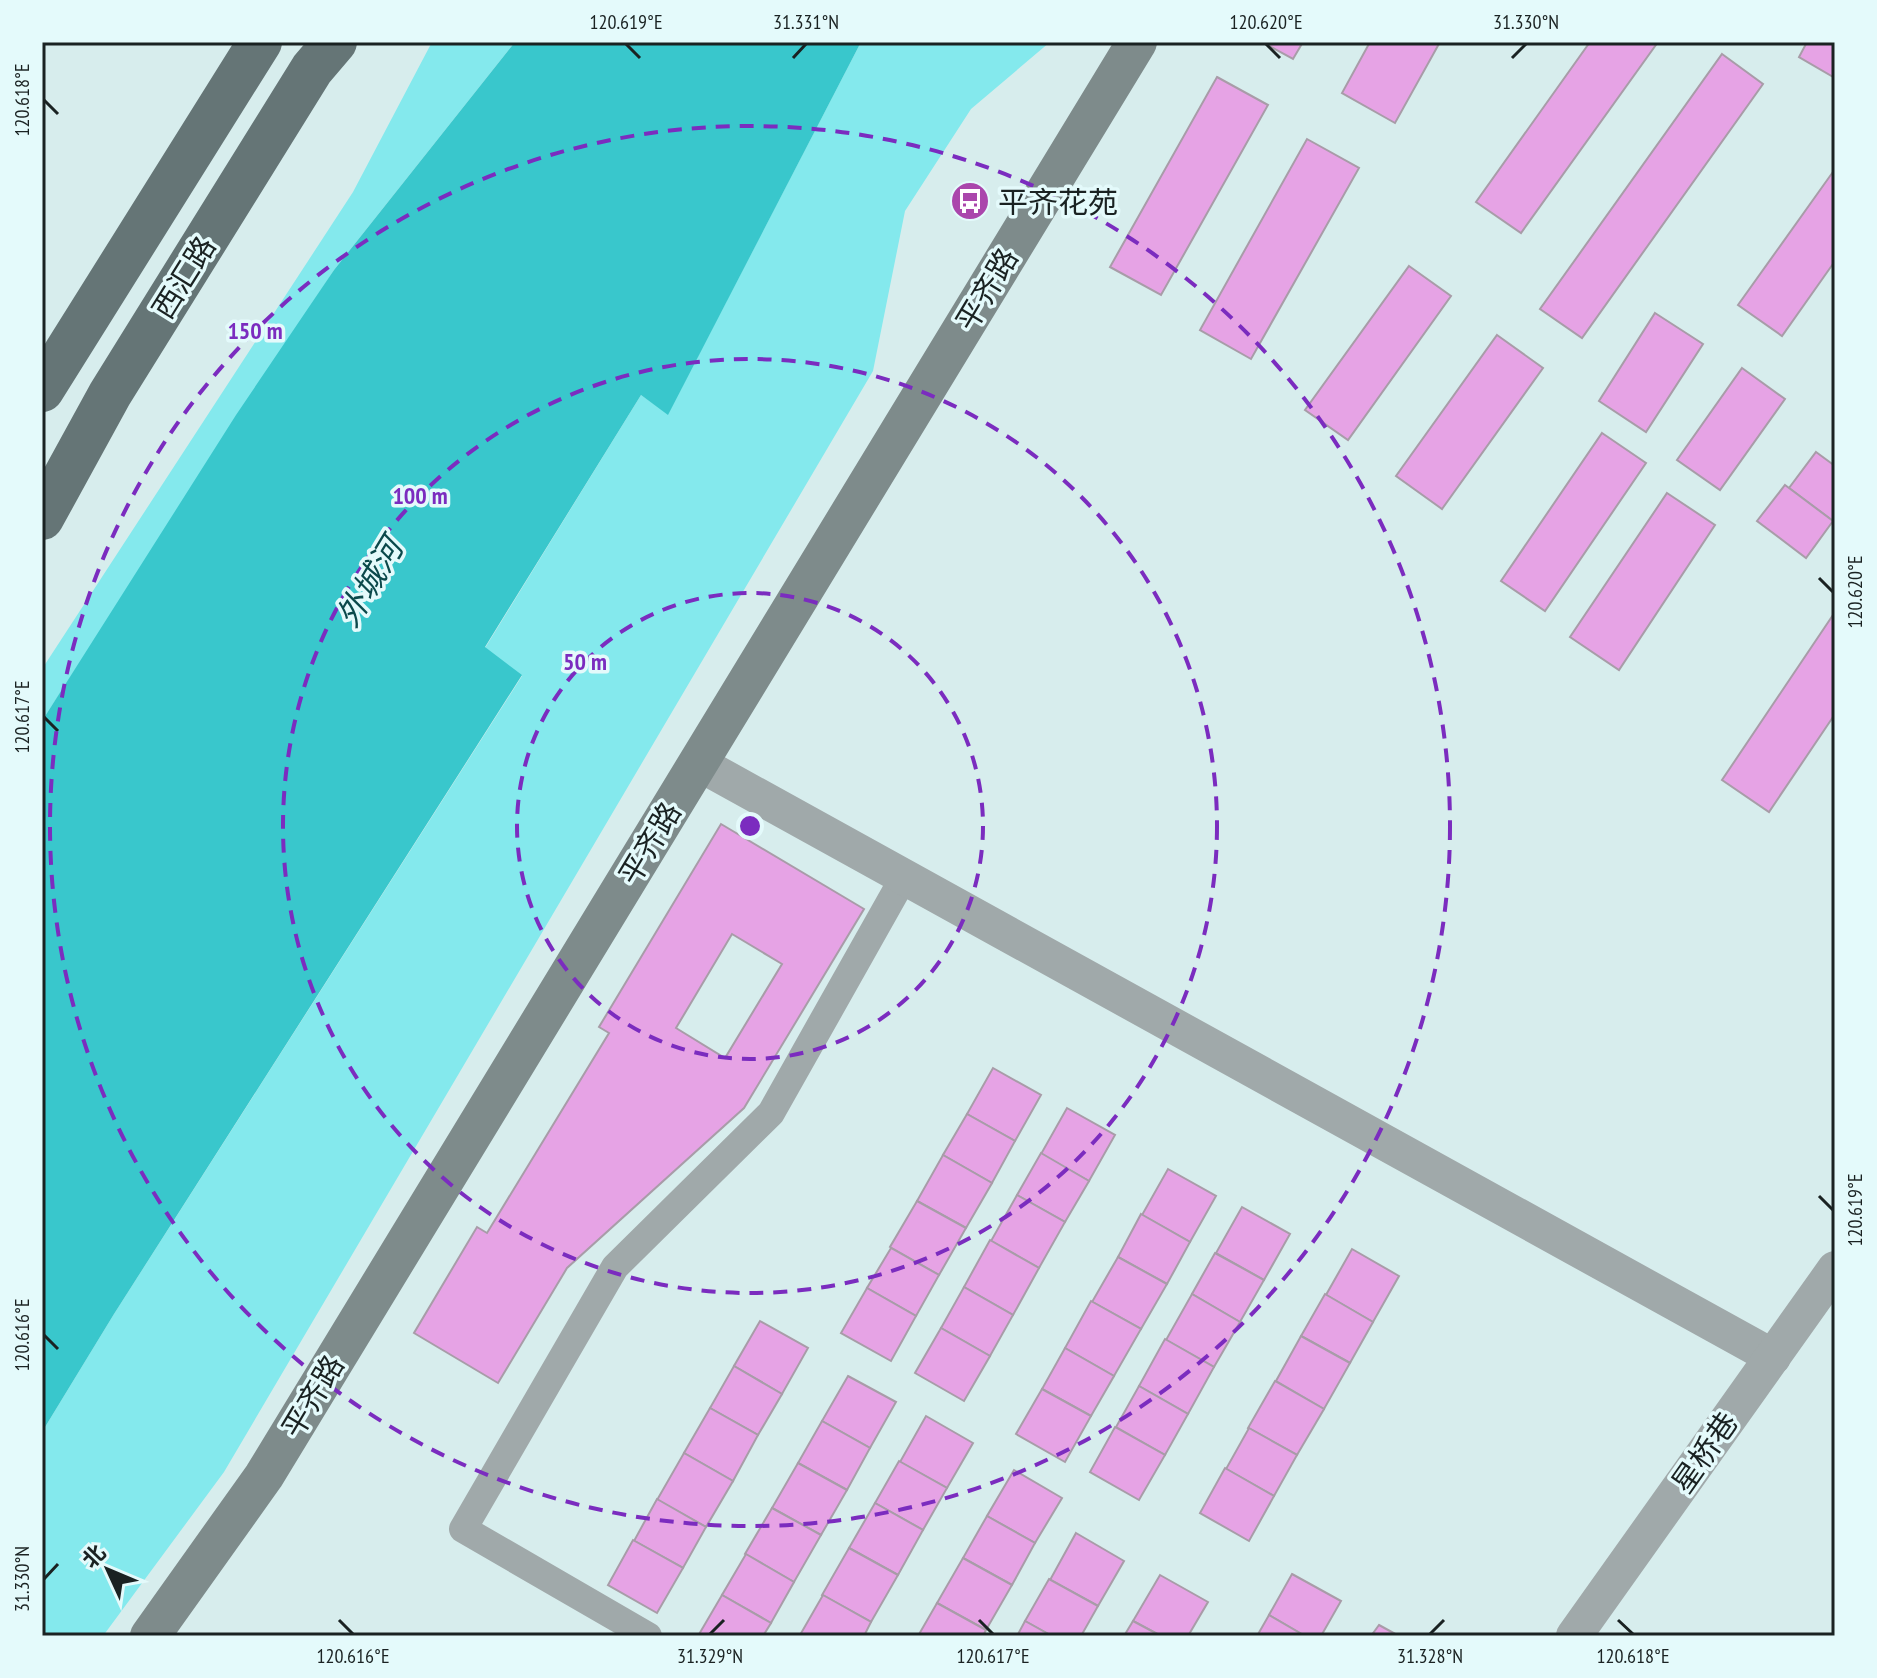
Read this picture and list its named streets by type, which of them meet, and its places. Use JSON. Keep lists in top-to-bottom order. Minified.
{"streets":{"main road":["西汇路","平齐路"],"street":["星桥巷"]},"water":["外城河"],"places":{"bus stop":["平齐花苑"]},"north":"top left","coordinates":["120.619°E","31.331°N","120.620°E","31.330°N","120.618°E","120.617°E","120.616°E","31.329°N","31.328°N"],"rings":["150 m","100 m","50 m"]}
